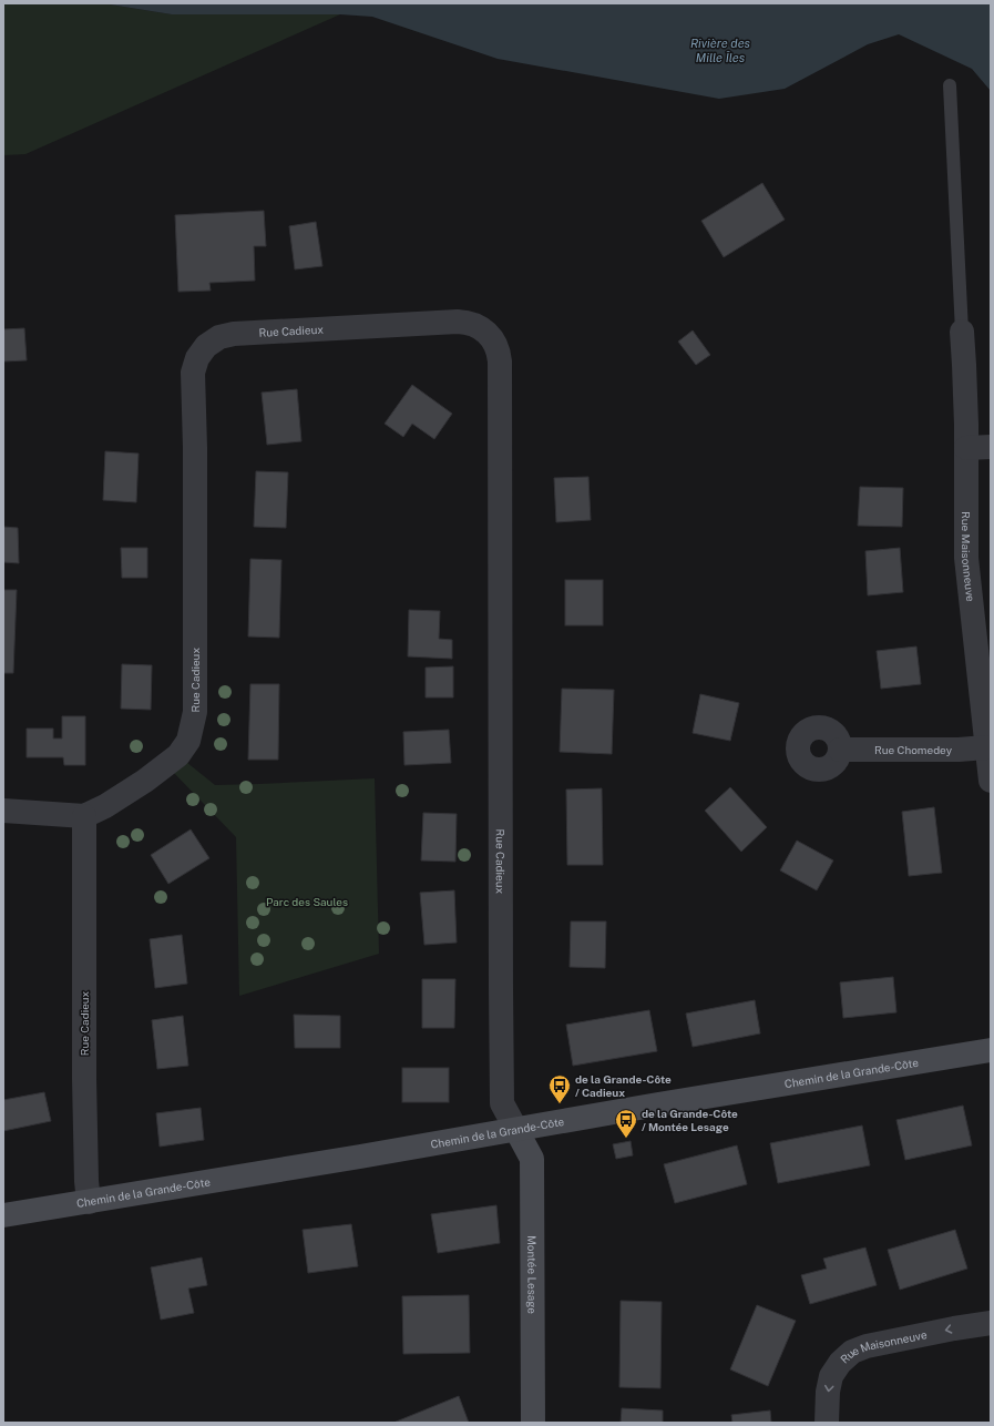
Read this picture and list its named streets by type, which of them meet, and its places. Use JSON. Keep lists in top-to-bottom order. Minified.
{"streets":{"main road":["Chemin de la Grande-Côte","Montée Lesage"],"street":["Rue Cadieux","Rue Maisonneuve","Rue Chomedey"]},"crossings":[["Rue Cadieux","Chemin de la Grande-Côte"],["Rue Cadieux","Montée Lesage"],["Rue Maisonneuve","Rue Chomedey"],["Chemin de la Grande-Côte","Montée Lesage"]],"water":["Rivière des Mille Îles"],"parks":["Parc des Saules"],"places":{"bus stop":["de la Grande-Côte / Cadieux","de la Grande-Côte / Montée Lesage"]}}
